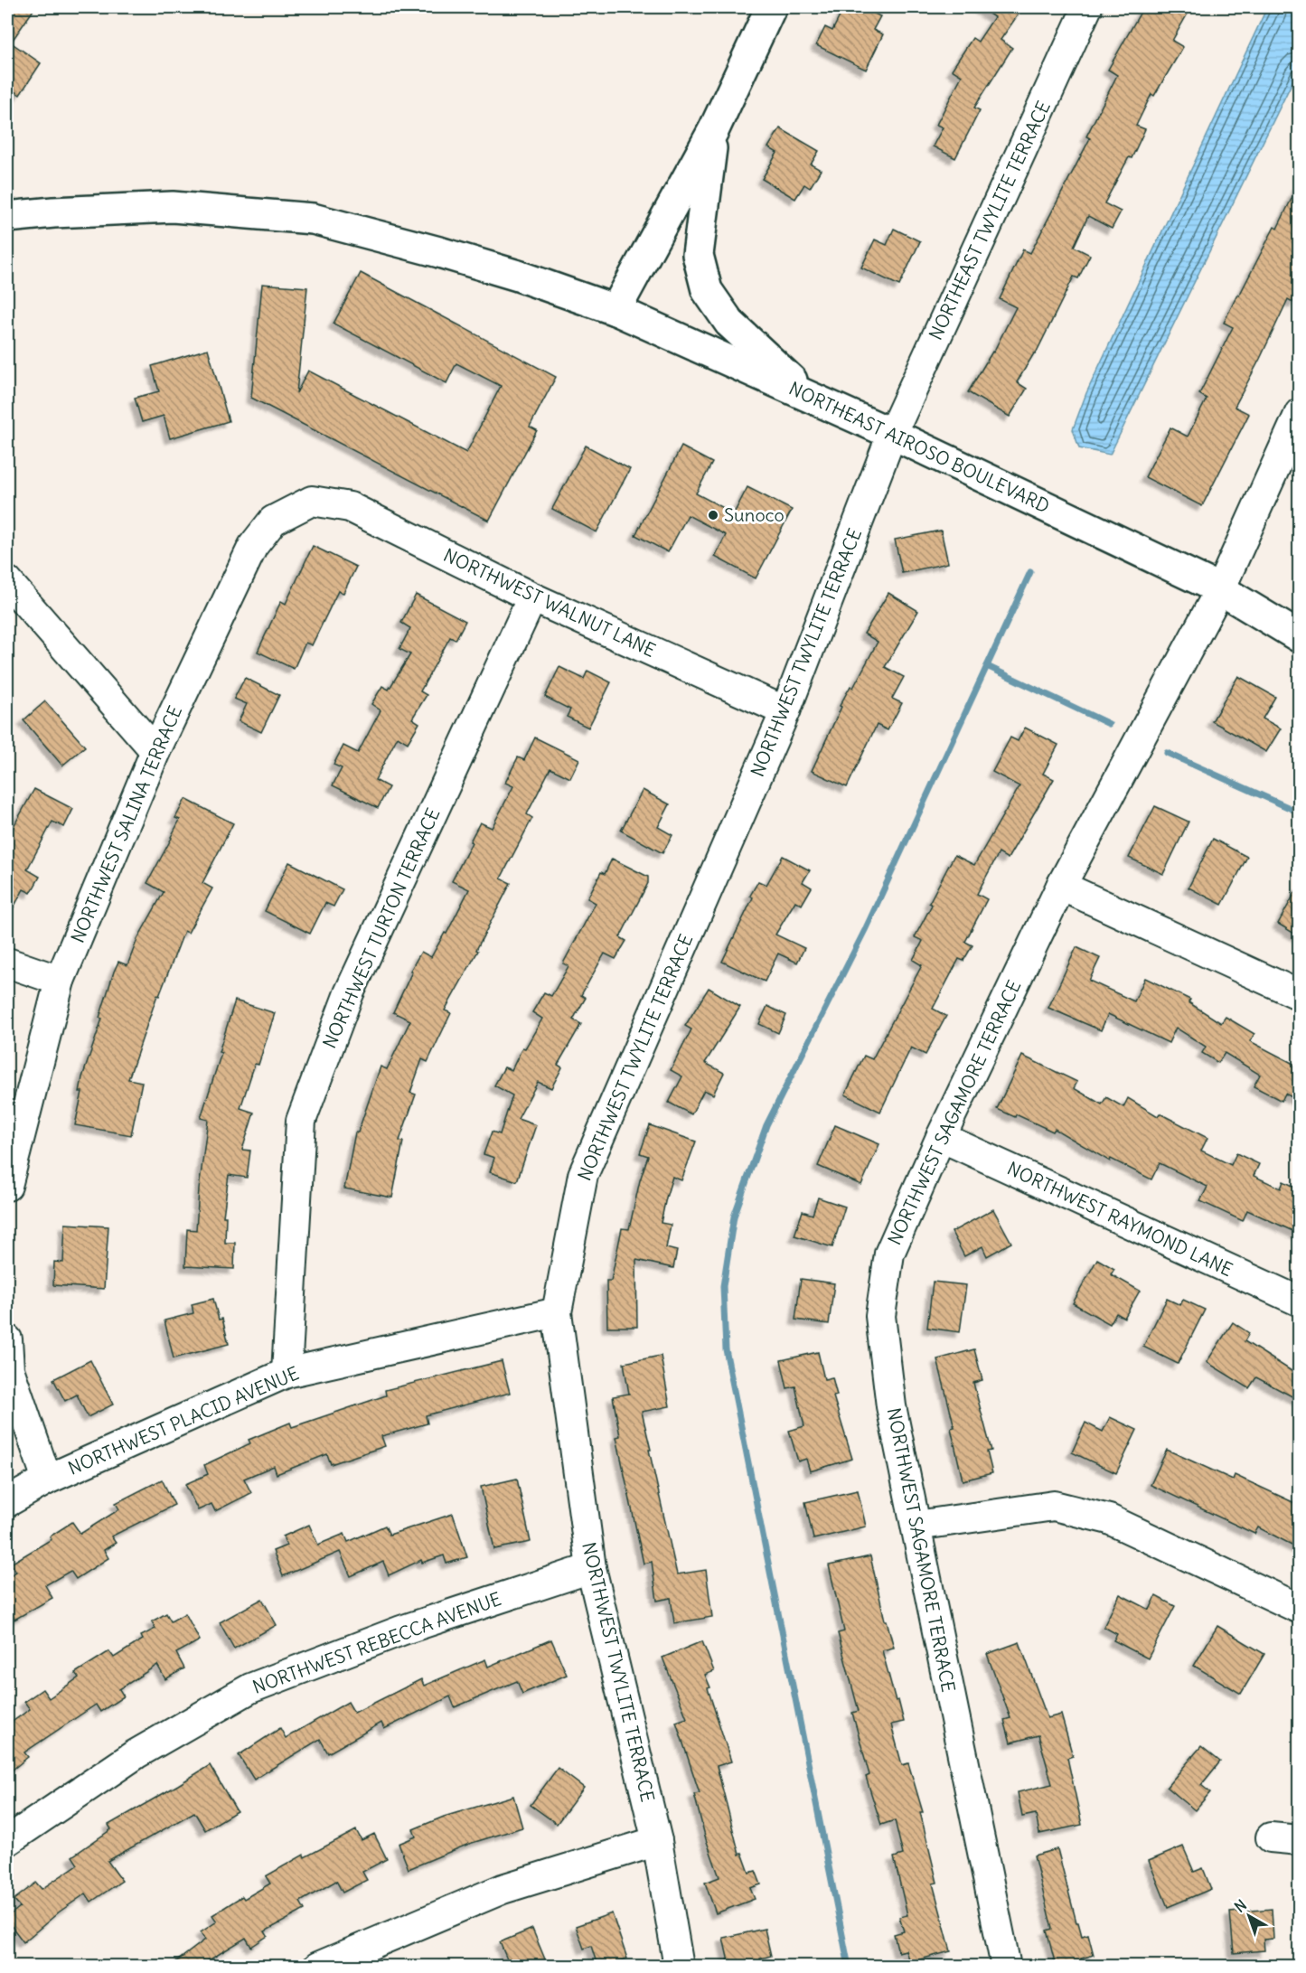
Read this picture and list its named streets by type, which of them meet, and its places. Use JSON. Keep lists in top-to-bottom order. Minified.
{"streets":{"main road":["NORTHEAST AIROSO BOULEVARD"],"street":["NORTHEAST TWYLITE TERRACE","NORTHWEST WALNUT LANE","NORTHWEST TWYLITE TERRACE","NORTHWEST SALINA TERRACE","NORTHWEST TURTON TERRACE","NORTHWEST SAGAMORE TERRACE","NORTHWEST RAYMOND LANE","NORTHWEST PLACID AVENUE","NORTHWEST REBECCA AVENUE"]},"crossings":[["NORTHEAST TWYLITE TERRACE","NORTHEAST AIROSO BOULEVARD"],["NORTHEAST TWYLITE TERRACE","NORTHWEST TWYLITE TERRACE"],["NORTHEAST AIROSO BOULEVARD","NORTHWEST TWYLITE TERRACE"],["NORTHEAST AIROSO BOULEVARD","NORTHWEST SAGAMORE TERRACE"],["NORTHWEST WALNUT LANE","NORTHWEST TWYLITE TERRACE"],["NORTHWEST WALNUT LANE","NORTHWEST SALINA TERRACE"],["NORTHWEST WALNUT LANE","NORTHWEST TURTON TERRACE"],["NORTHWEST TWYLITE TERRACE","NORTHWEST PLACID AVENUE"],["NORTHWEST TWYLITE TERRACE","NORTHWEST REBECCA AVENUE"],["NORTHWEST TURTON TERRACE","NORTHWEST PLACID AVENUE"],["NORTHWEST SAGAMORE TERRACE","NORTHWEST RAYMOND LANE"]],"places":["Sunoco"],"north":"top left"}
